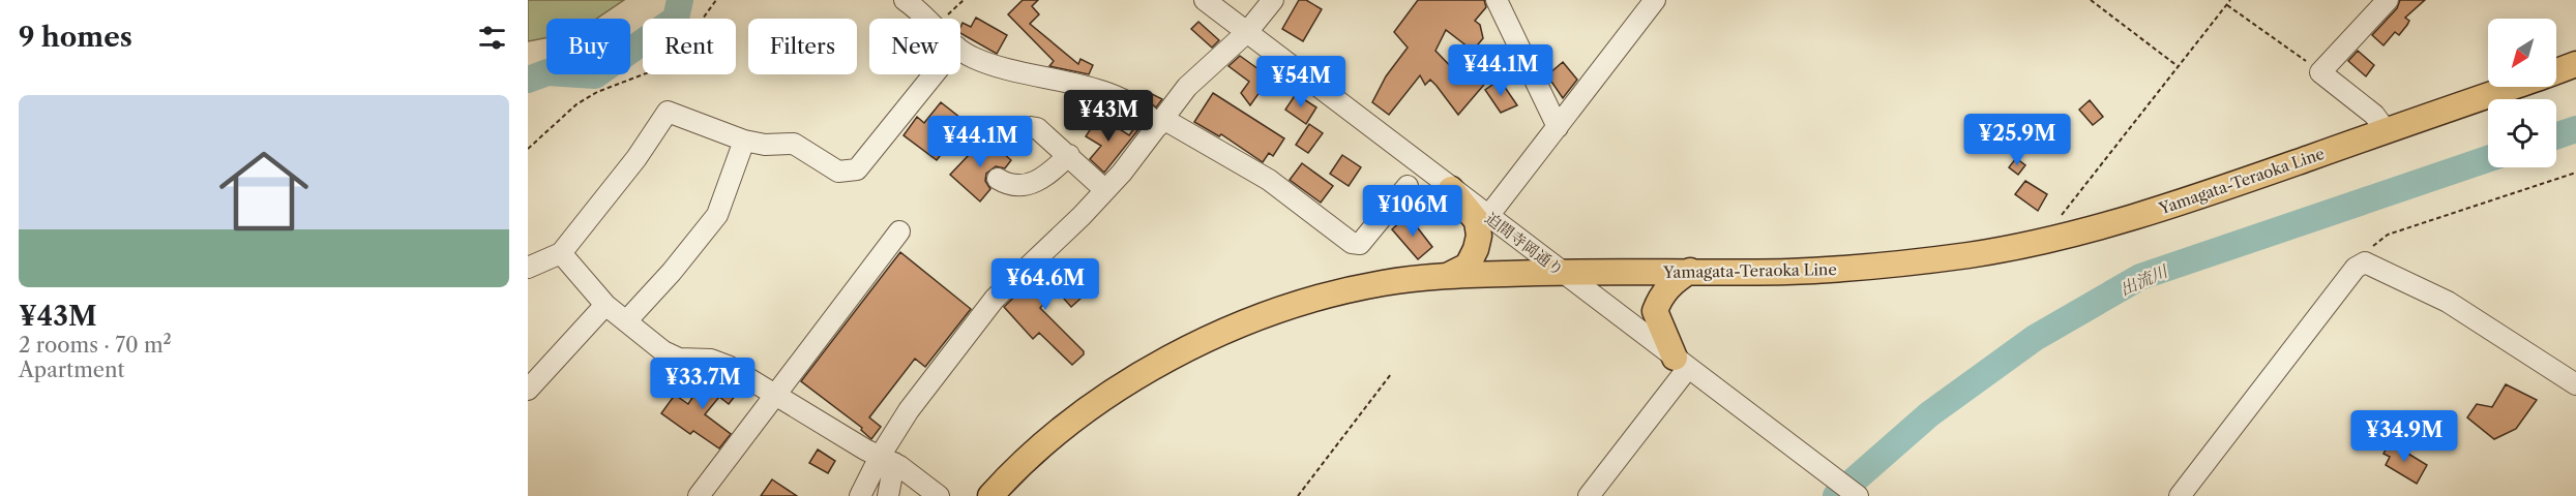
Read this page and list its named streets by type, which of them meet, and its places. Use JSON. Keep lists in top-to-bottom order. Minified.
{"streets":{"main road":["Yamagata-Teraoka Line"],"street":["迫間寺岡通り"]},"crossings":[["Yamagata-Teraoka Line","迫間寺岡通り"]],"water":["出流川"],"north":"bottom left","page":{"heading":"9 homes","chip":["Buy","Rent","Filters","New"],"price":["¥44.1M","¥54M","¥43M","¥25.9M","¥44.1M","¥106M","¥64.6M","¥33.7M","¥34.9M"],"list":[{"name":"¥43M","note":"2 rooms · 70 m² · Apartment"}]}}
